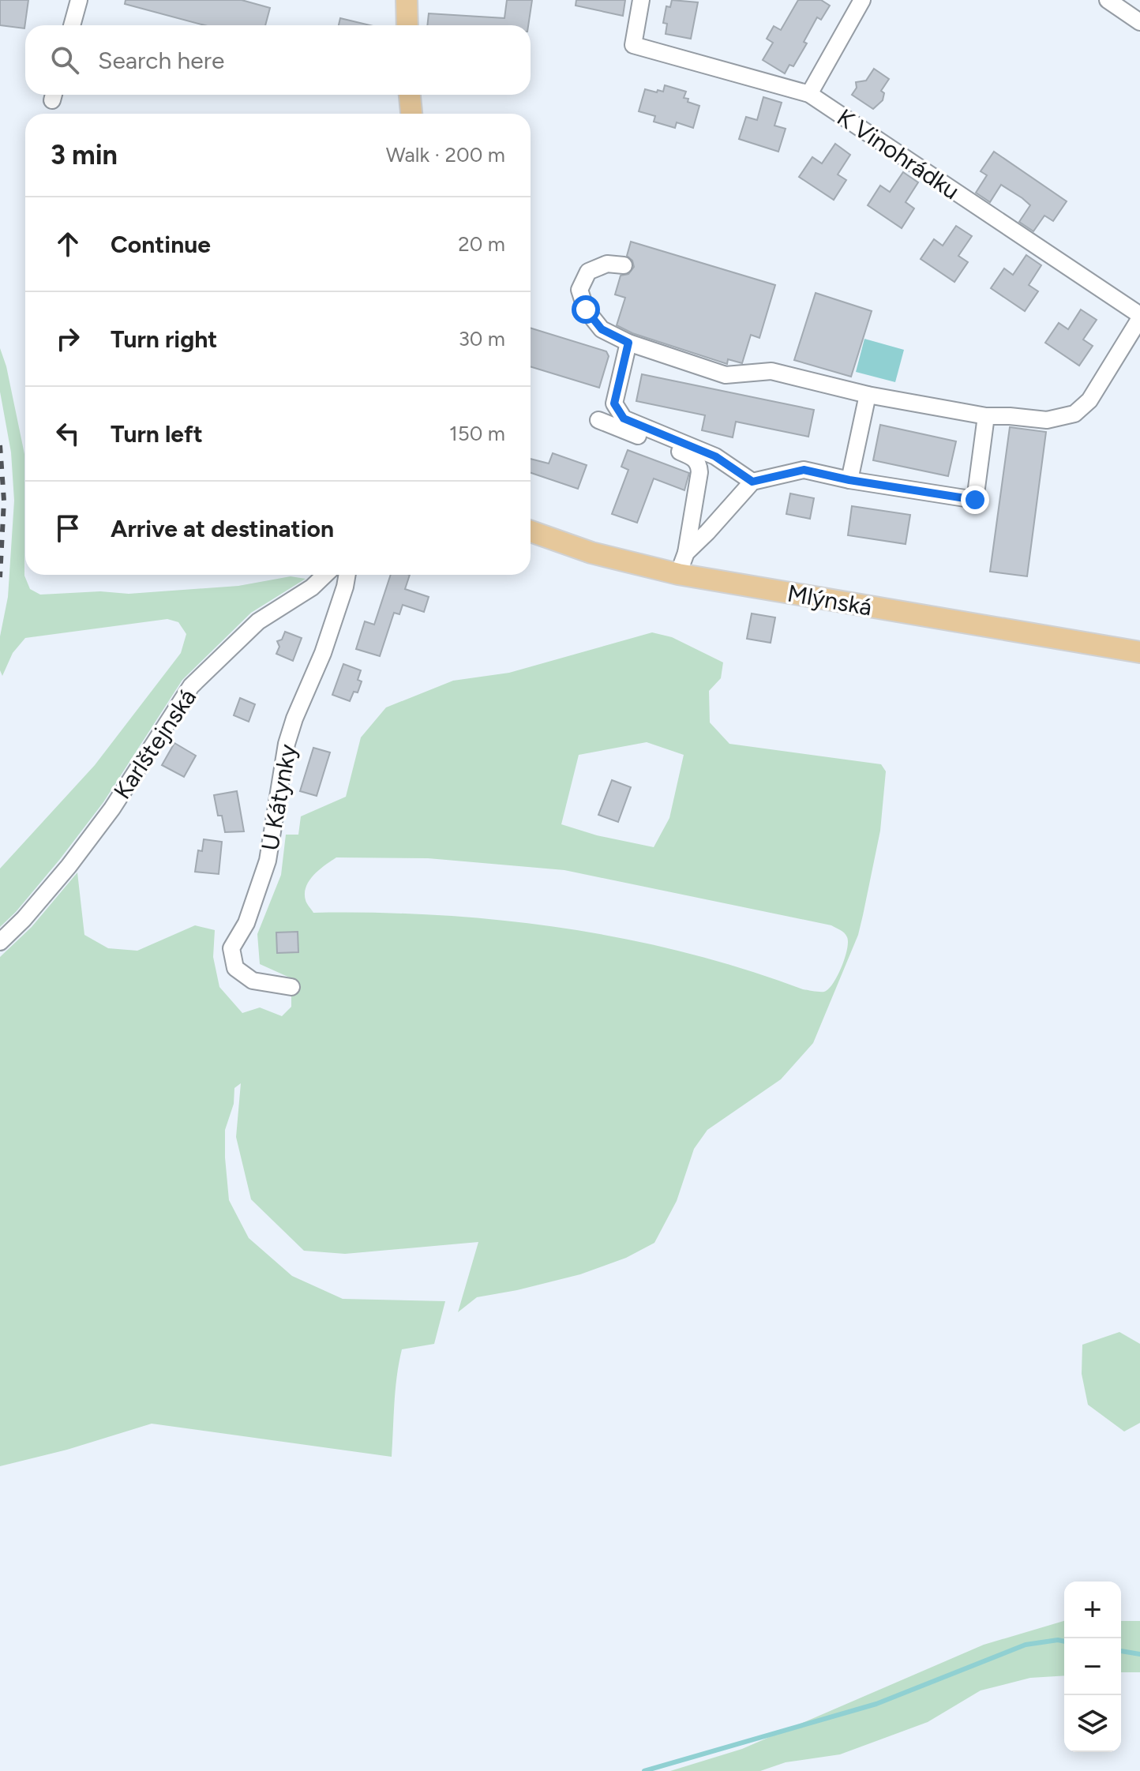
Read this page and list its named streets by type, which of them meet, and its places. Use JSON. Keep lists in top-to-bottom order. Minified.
{"streets":{"main road":["Mlýnská"],"street":["K Vinohrádku","Karlštejnská","U Kátynky"]},"page":{"search":"Search here","heading":["3 min","Walk · 200 m"],"list":[["Continue","20 m"],["Turn right","30 m"],["Turn left","150 m"],"Arrive at destination"],"map_buttons":["+","−"]}}
